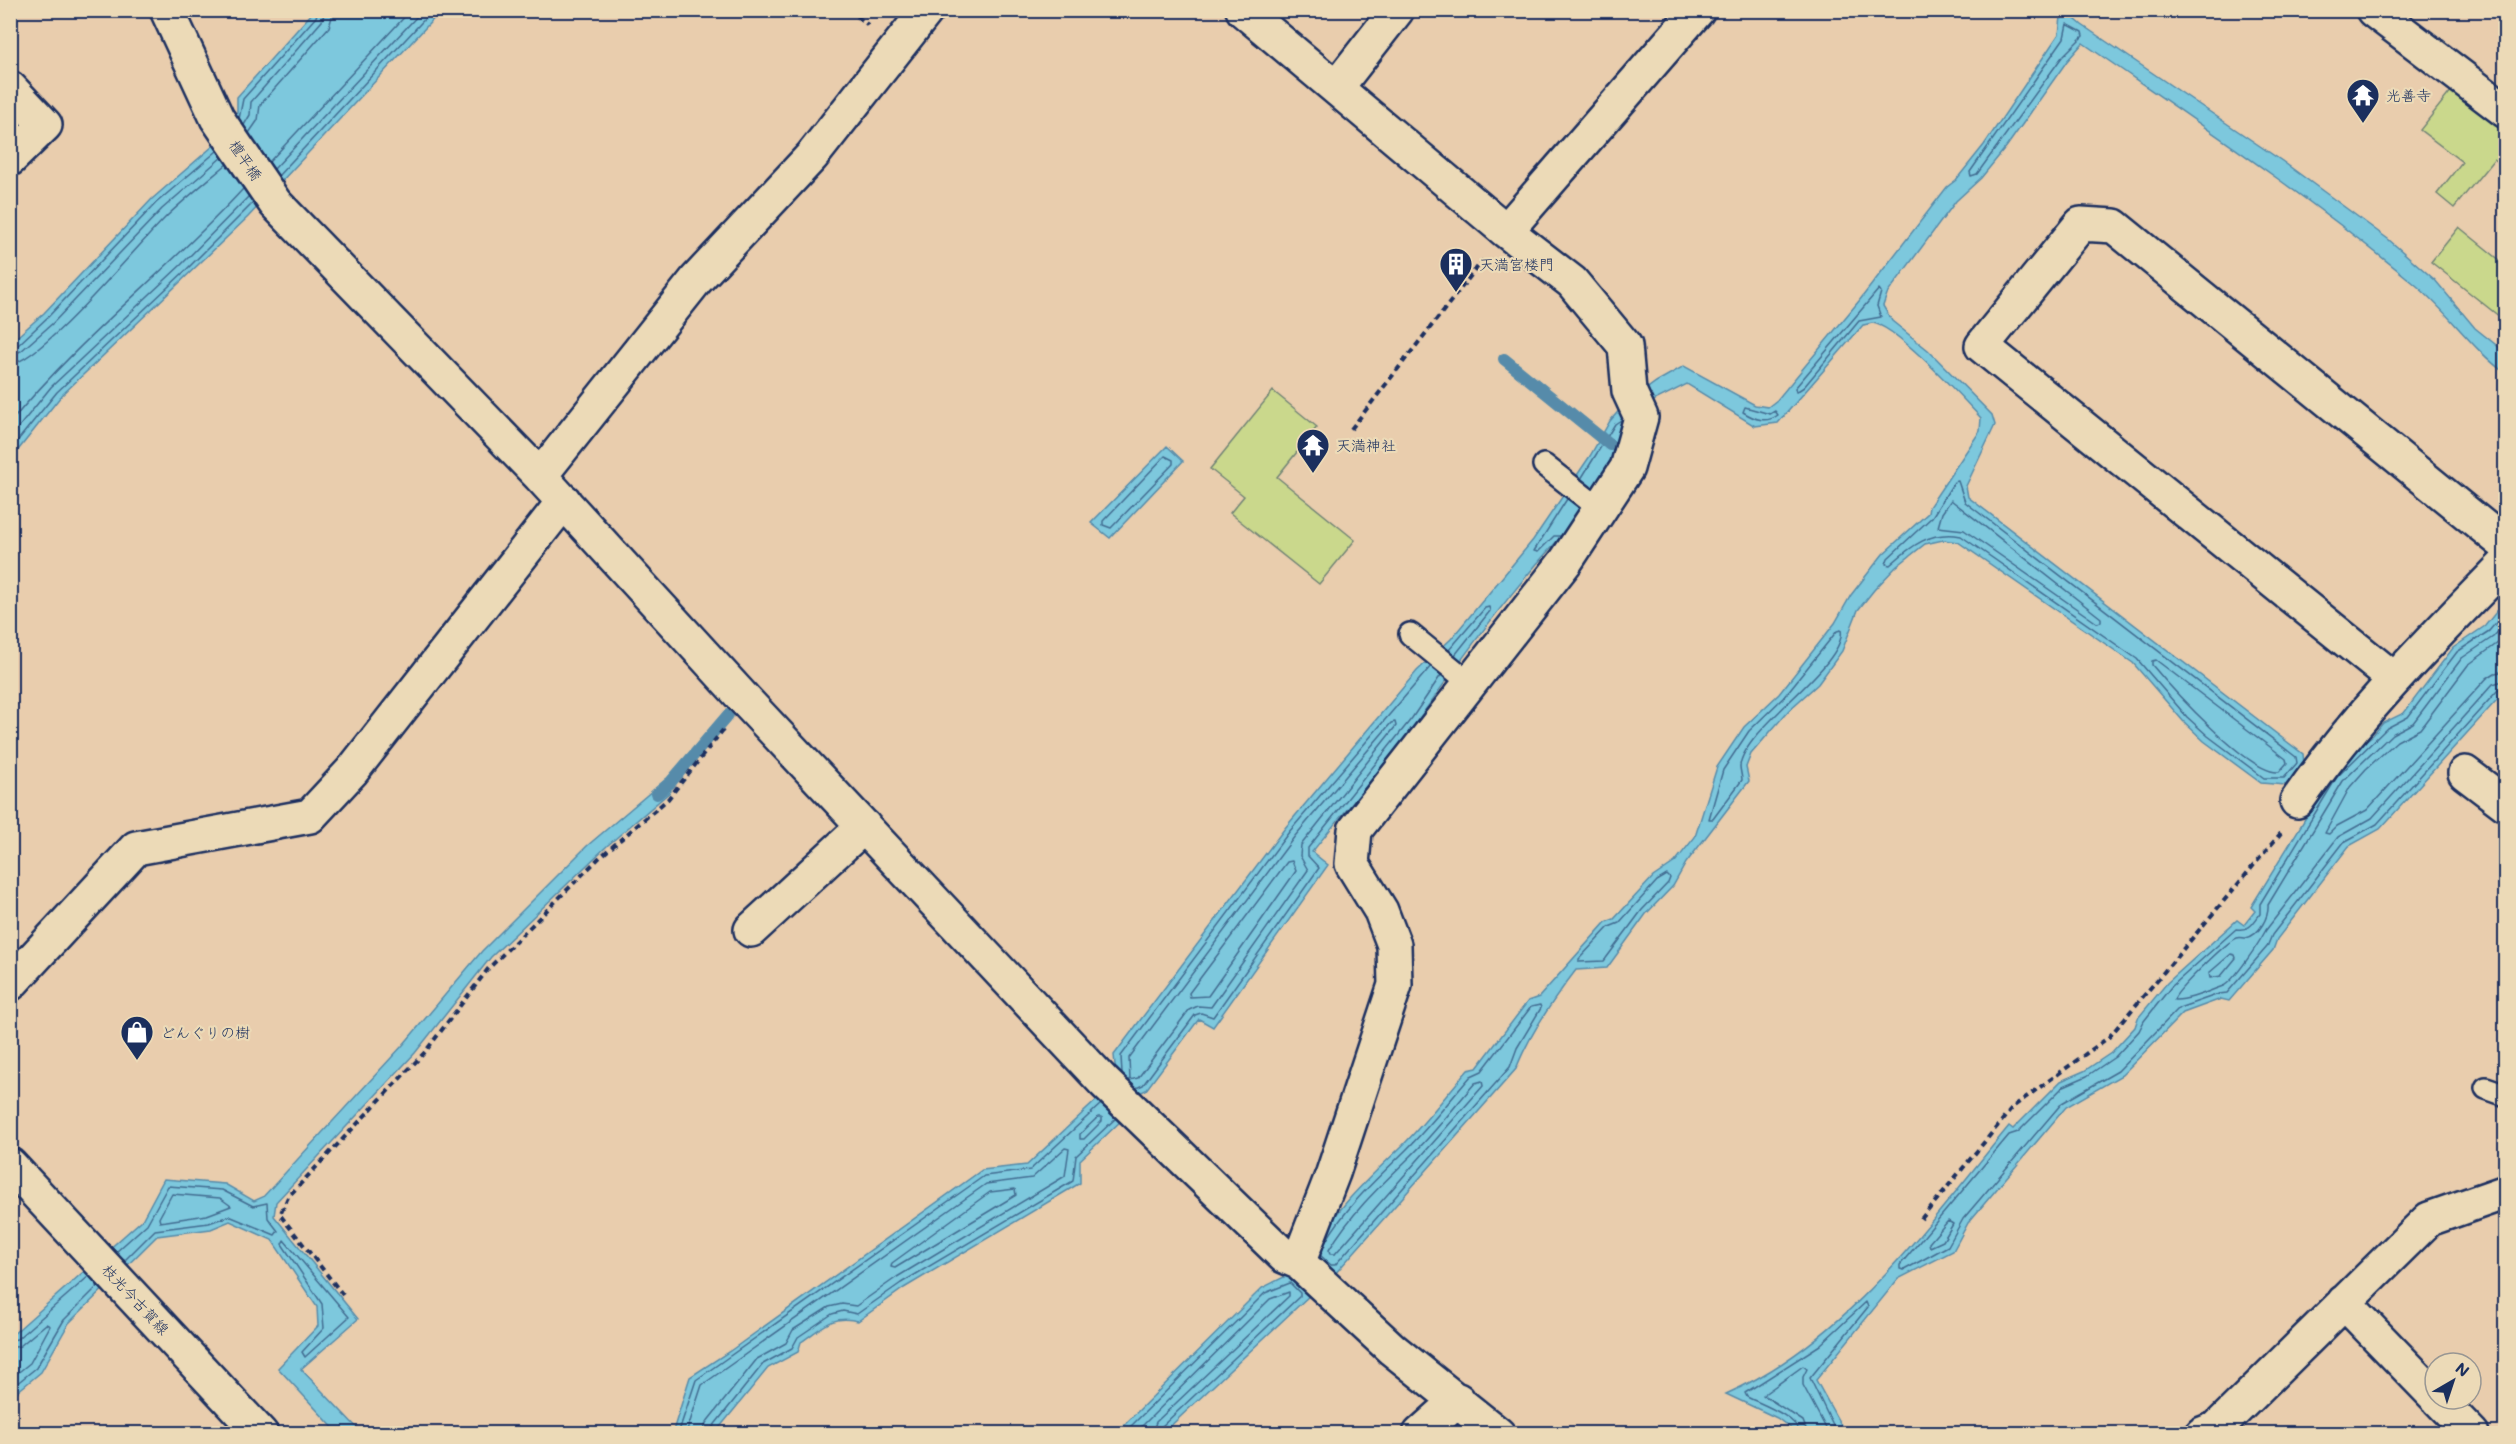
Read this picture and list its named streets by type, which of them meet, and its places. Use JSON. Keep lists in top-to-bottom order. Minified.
{"streets":{"street":["檀平橋","枝光今古賀線"]},"places":{"temple":["光善寺","天満神社"],"building":["天満宮楼門"],"shop":["どんぐりの樹"]},"north":"top right"}
